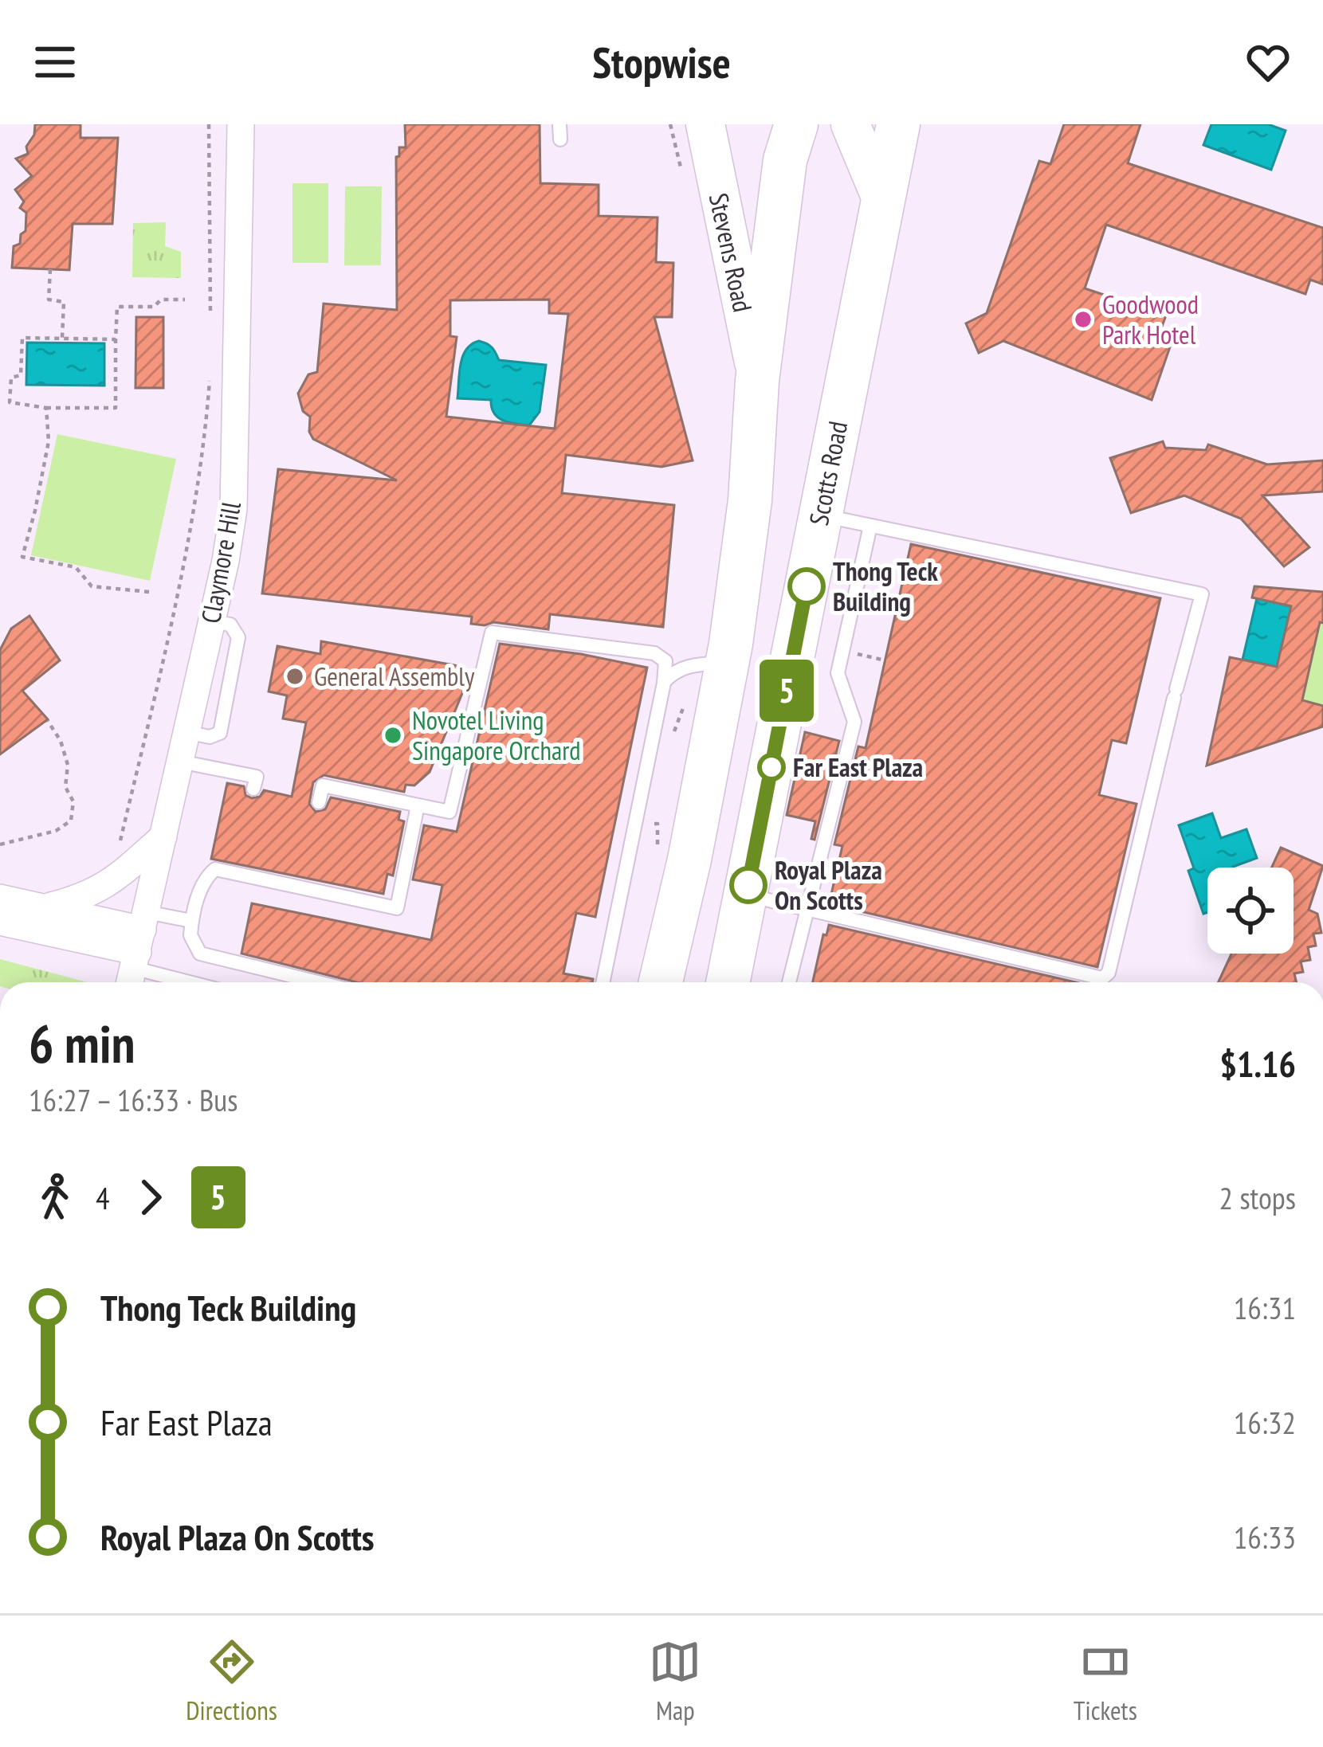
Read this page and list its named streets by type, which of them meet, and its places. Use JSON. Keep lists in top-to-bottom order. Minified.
{"streets":{"main road":["Stevens Road","Scotts Road"],"street":["Claymore Hill"]},"places":["Goodwood Park Hotel","Thong Teck Building","General Assembly","Novotel Living Singapore Orchard","Far East Plaza","Royal Plaza On Scotts"],"lines":["bus line 5"],"page":{"header":"Stopwise","on_map":"5","heading":["6 min","16:27 – 16:33 · Bus","$1.16"],"legs":["4","5","2 stops"],"list":[{"name":"Thong Teck Building","value":"16:31"},{"name":"Far East Plaza","value":"16:32"},{"name":"Royal Plaza On Scotts","value":"16:33"}],"tabs":["Directions","Map","Tickets"]}}
